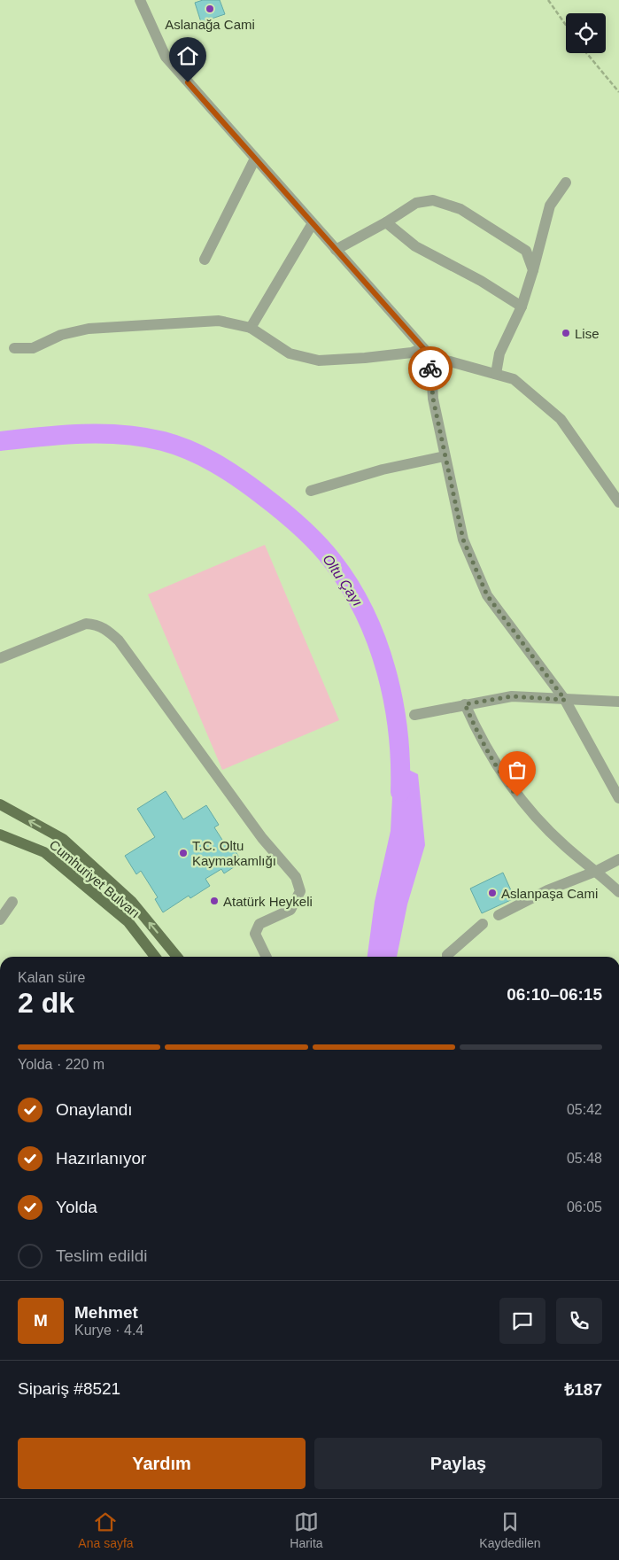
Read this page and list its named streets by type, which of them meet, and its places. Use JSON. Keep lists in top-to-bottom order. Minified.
{"streets":{"main road":["Cumhuriyet Bulvarı"]},"water":["Oltu Çayı"],"places":["Aslanağa Cami","Lise","T.C. Oltu Kaymakamlığı","Aslanpaşa Cami","Atatürk Heykeli"],"page":{"heading":["2 dk","Kalan süre","06:10–06:15"],"panel":["Mehmet","Kurye · 4.4","Sipariş #8521","₺187"],"bar":"Yolda · 220 m","list":[["Onaylandı","05:42"],["Hazırlanıyor","05:48"],["Yolda","06:05"],"Teslim edildi"],"round":"M","buttons":["Yardım","Paylaş"],"tabs":["Ana sayfa","Harita","Kaydedilen"]}}
